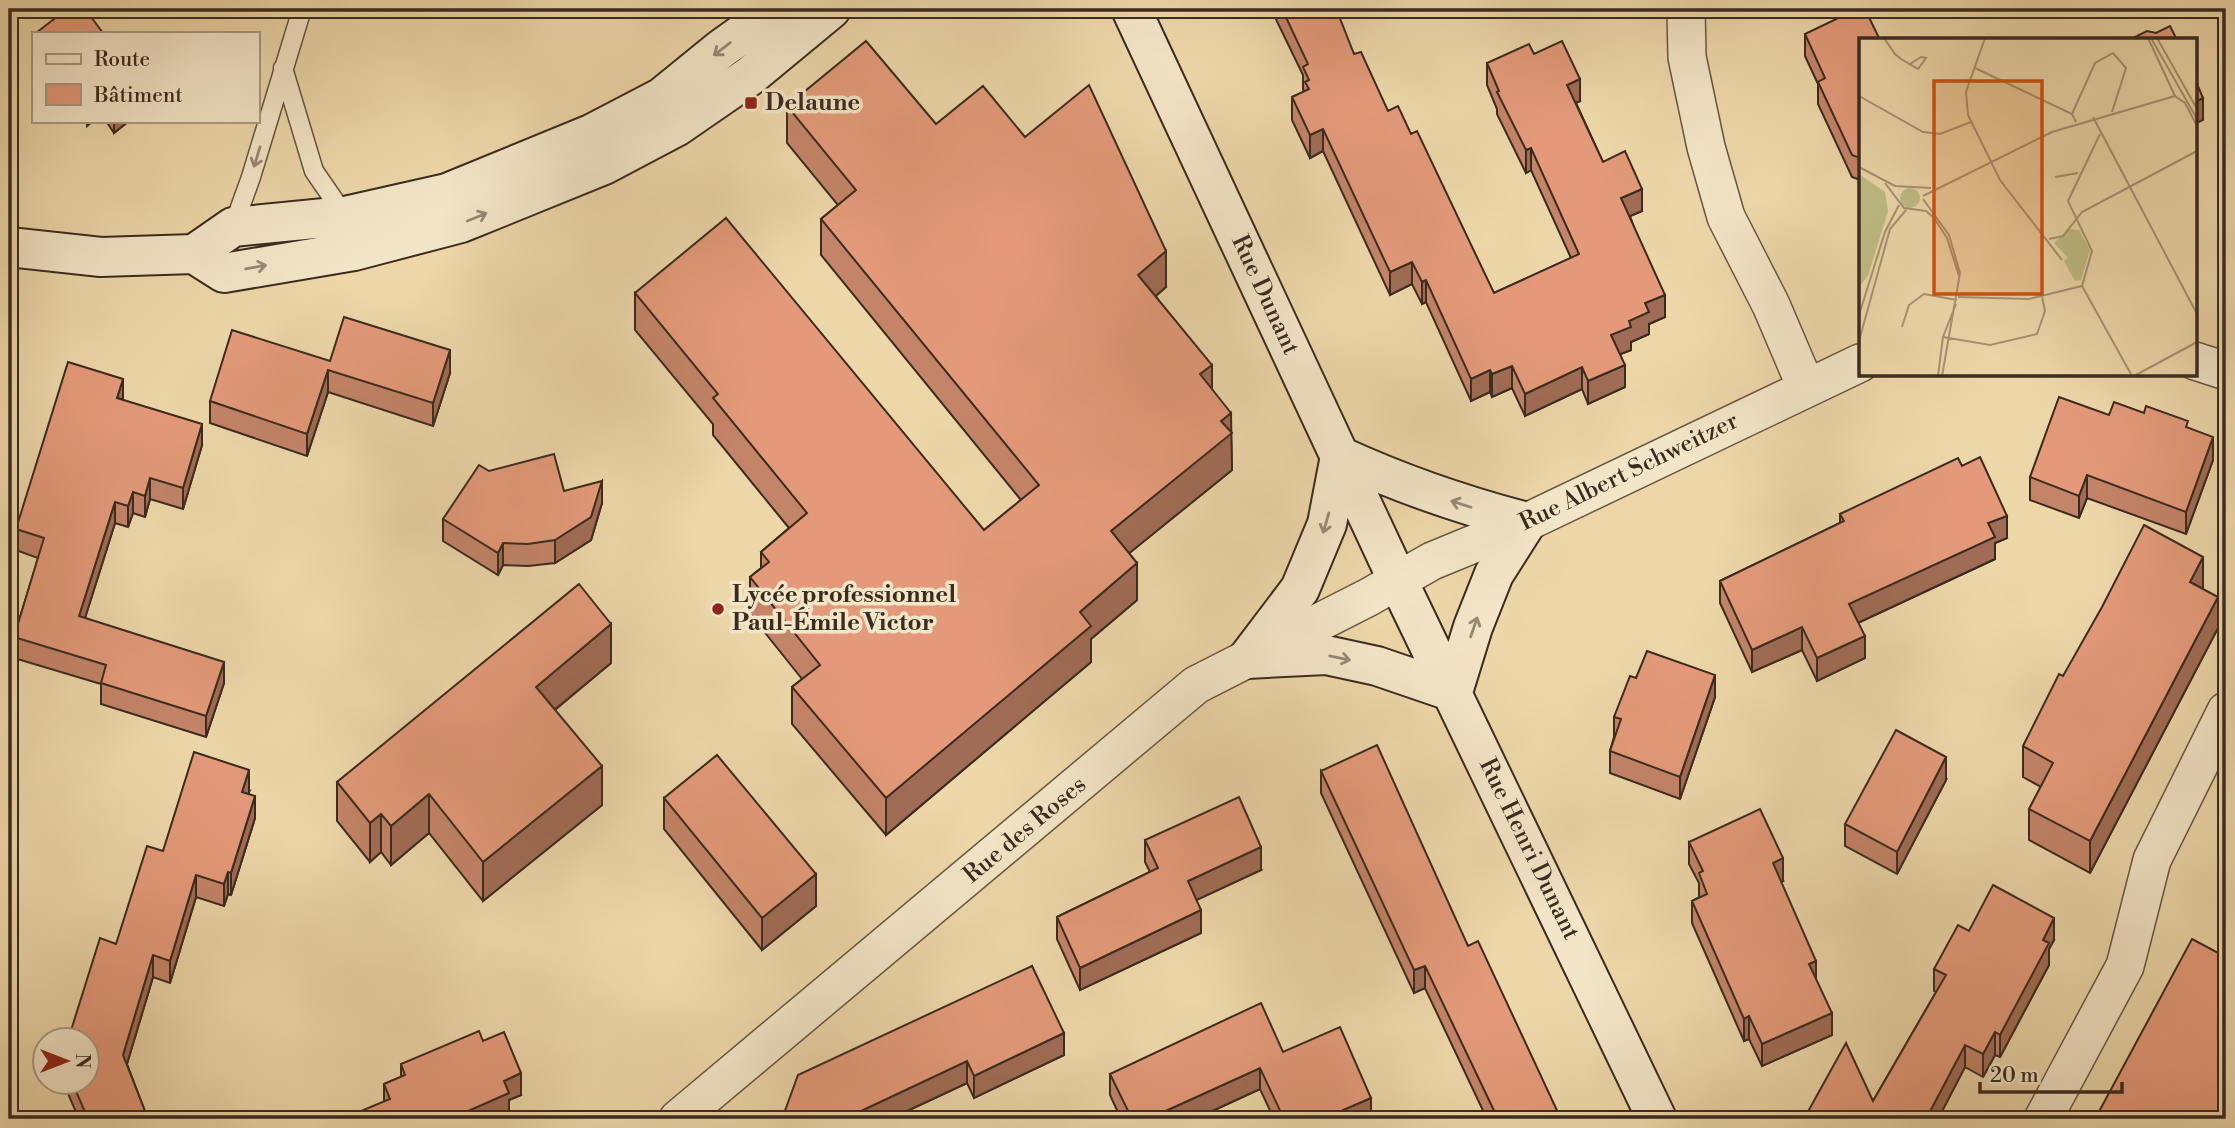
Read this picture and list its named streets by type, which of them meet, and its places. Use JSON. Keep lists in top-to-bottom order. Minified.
{"streets":{"street":["Rue Dunant","Rue Albert Schweitzer","Rue des Roses","Rue Henri Dunant"]},"crossings":[["Rue Dunant","Rue Albert Schweitzer"],["Rue Dunant","Rue des Roses"],["Rue Dunant","Rue Henri Dunant"],["Rue Albert Schweitzer","Rue des Roses"],["Rue Albert Schweitzer","Rue Henri Dunant"],["Rue des Roses","Rue Henri Dunant"]],"places":{"transit":["Delaune"],"other":["Lycée professionnel Paul-Émile Victor"]},"legend":["Route","Bâtiment"],"scale_bar":"20 m","north":"right"}
